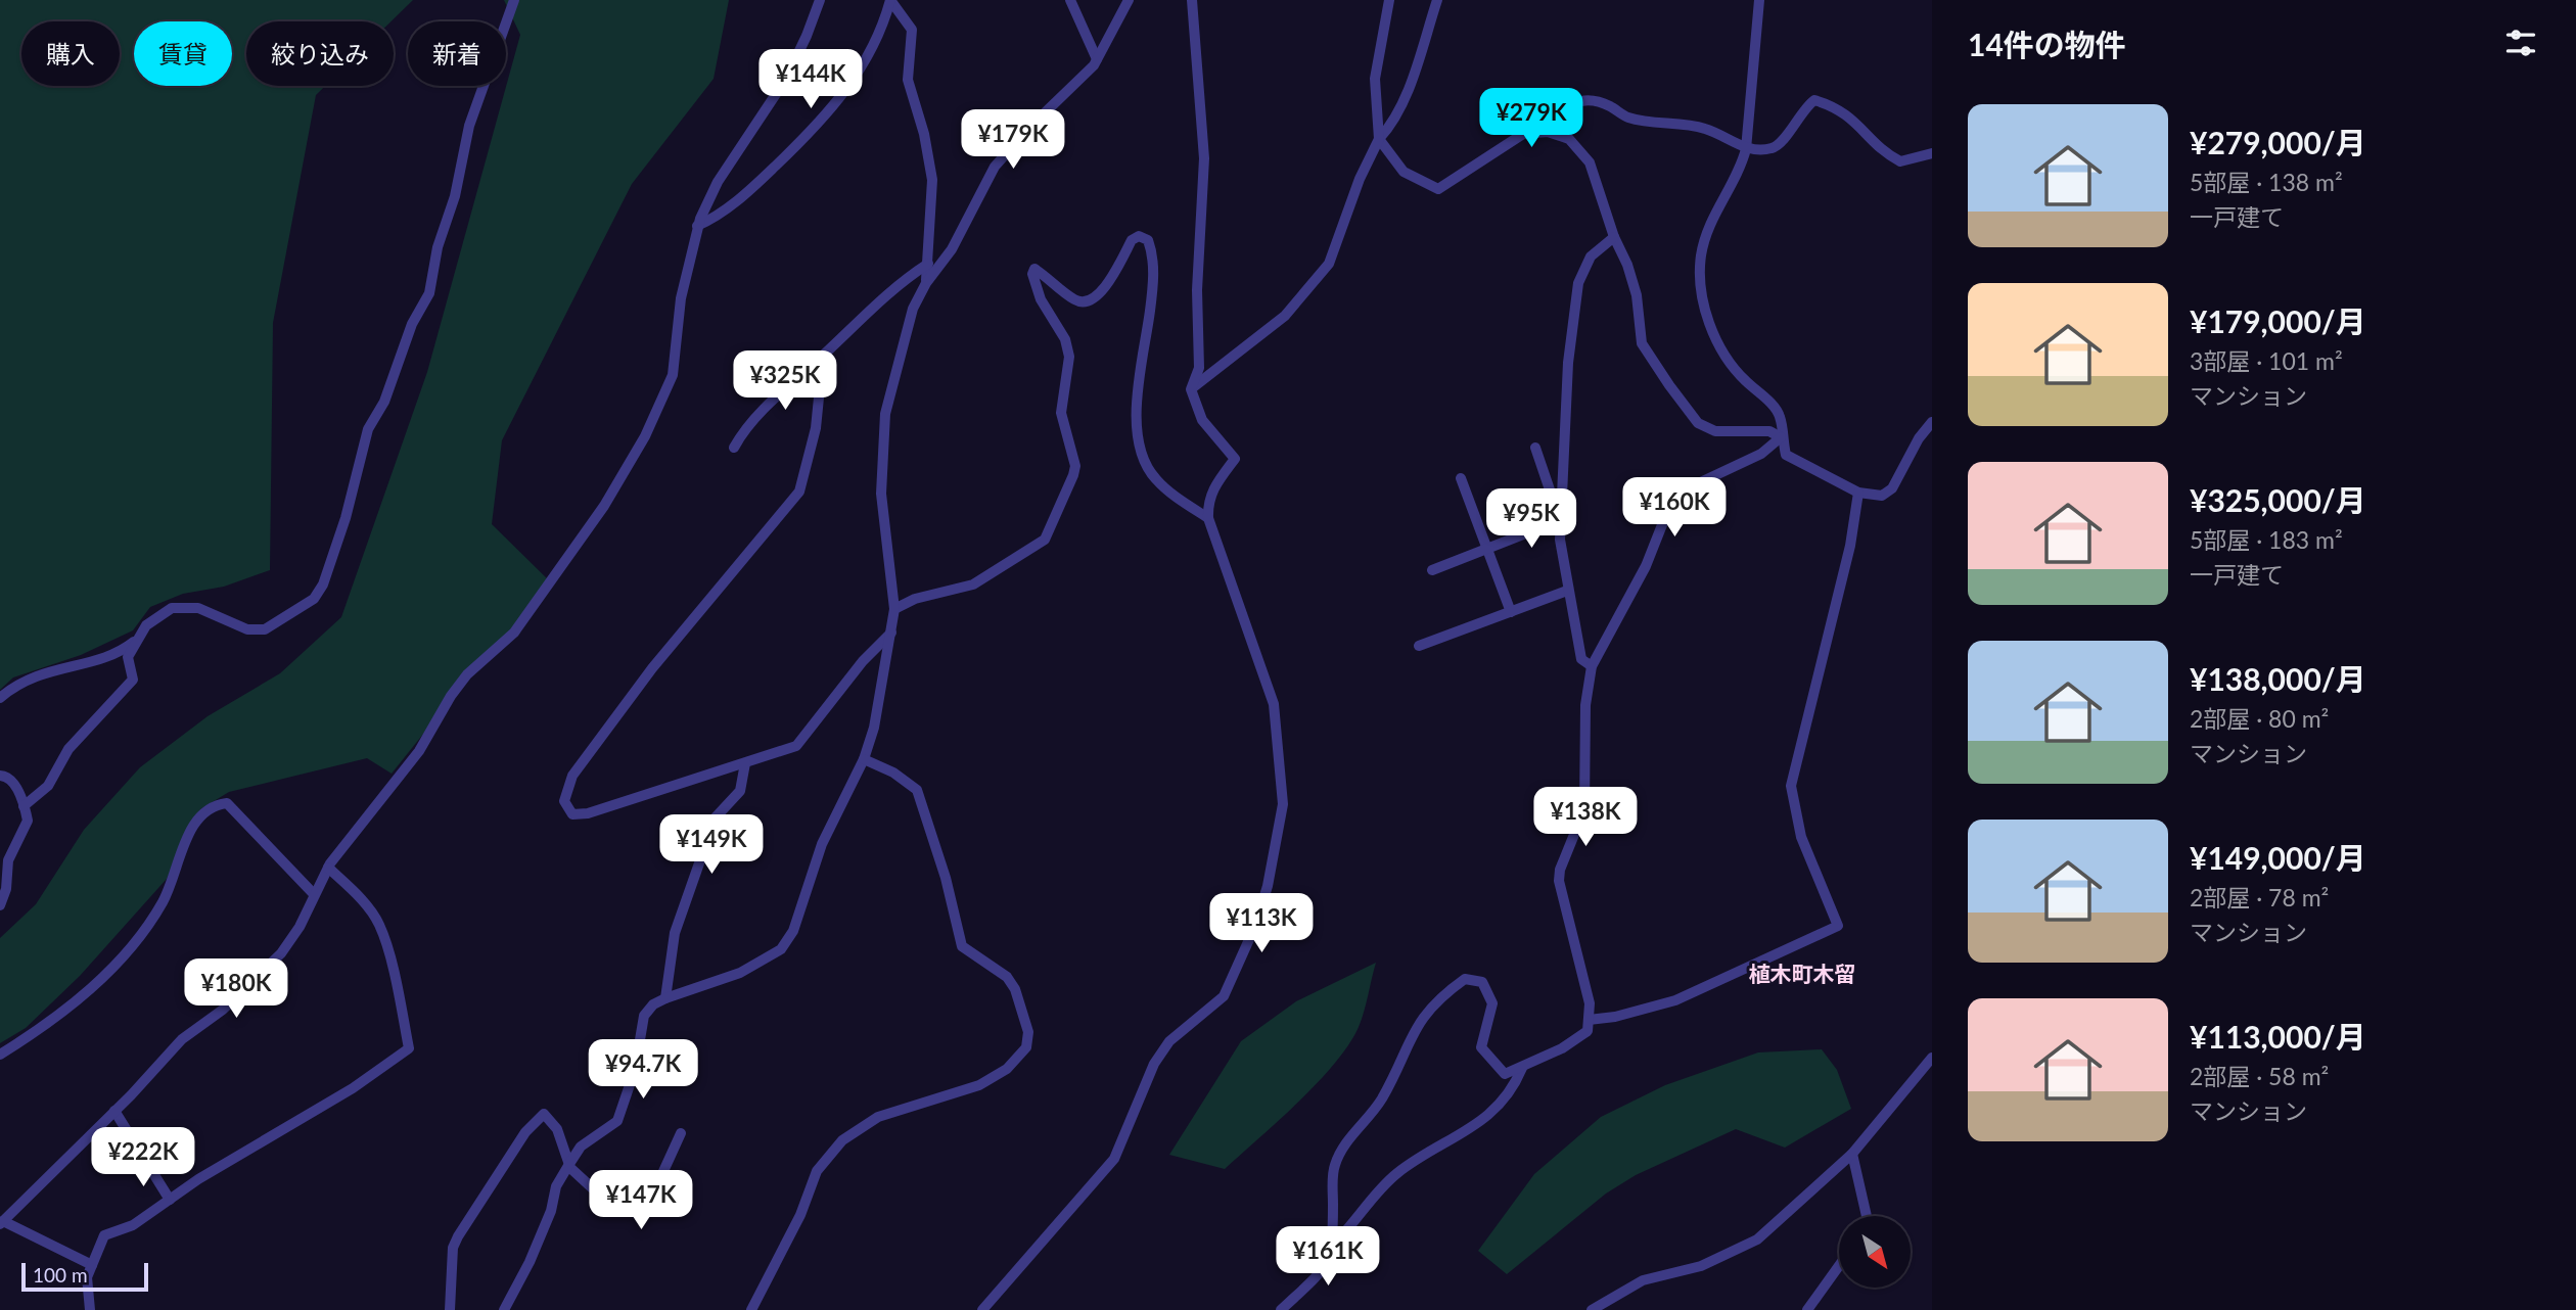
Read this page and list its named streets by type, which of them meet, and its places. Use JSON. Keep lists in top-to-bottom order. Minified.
{"districts":["植木町木留"],"scale_bar":"100 m","north":"bottom right","page":{"heading":"14件の物件","chip":["購入","賃貸","絞り込み","新着"],"price":["¥144K","¥279K","¥179K","¥325K","¥160K","¥95K","¥138K","¥149K","¥113K","¥180K","¥94.7K","¥222K","¥147K","¥161K"],"list":[{"name":"¥279,000/月","note":"5部屋 · 138 m² · 一戸建て"},{"name":"¥179,000/月","note":"3部屋 · 101 m² · マンション"},{"name":"¥325,000/月","note":"5部屋 · 183 m² · 一戸建て"},{"name":"¥138,000/月","note":"2部屋 · 80 m² · マンション"},{"name":"¥149,000/月","note":"2部屋 · 78 m² · マンション"},{"name":"¥113,000/月","note":"2部屋 · 58 m² · マンション"}],"scale":"100 m"}}
